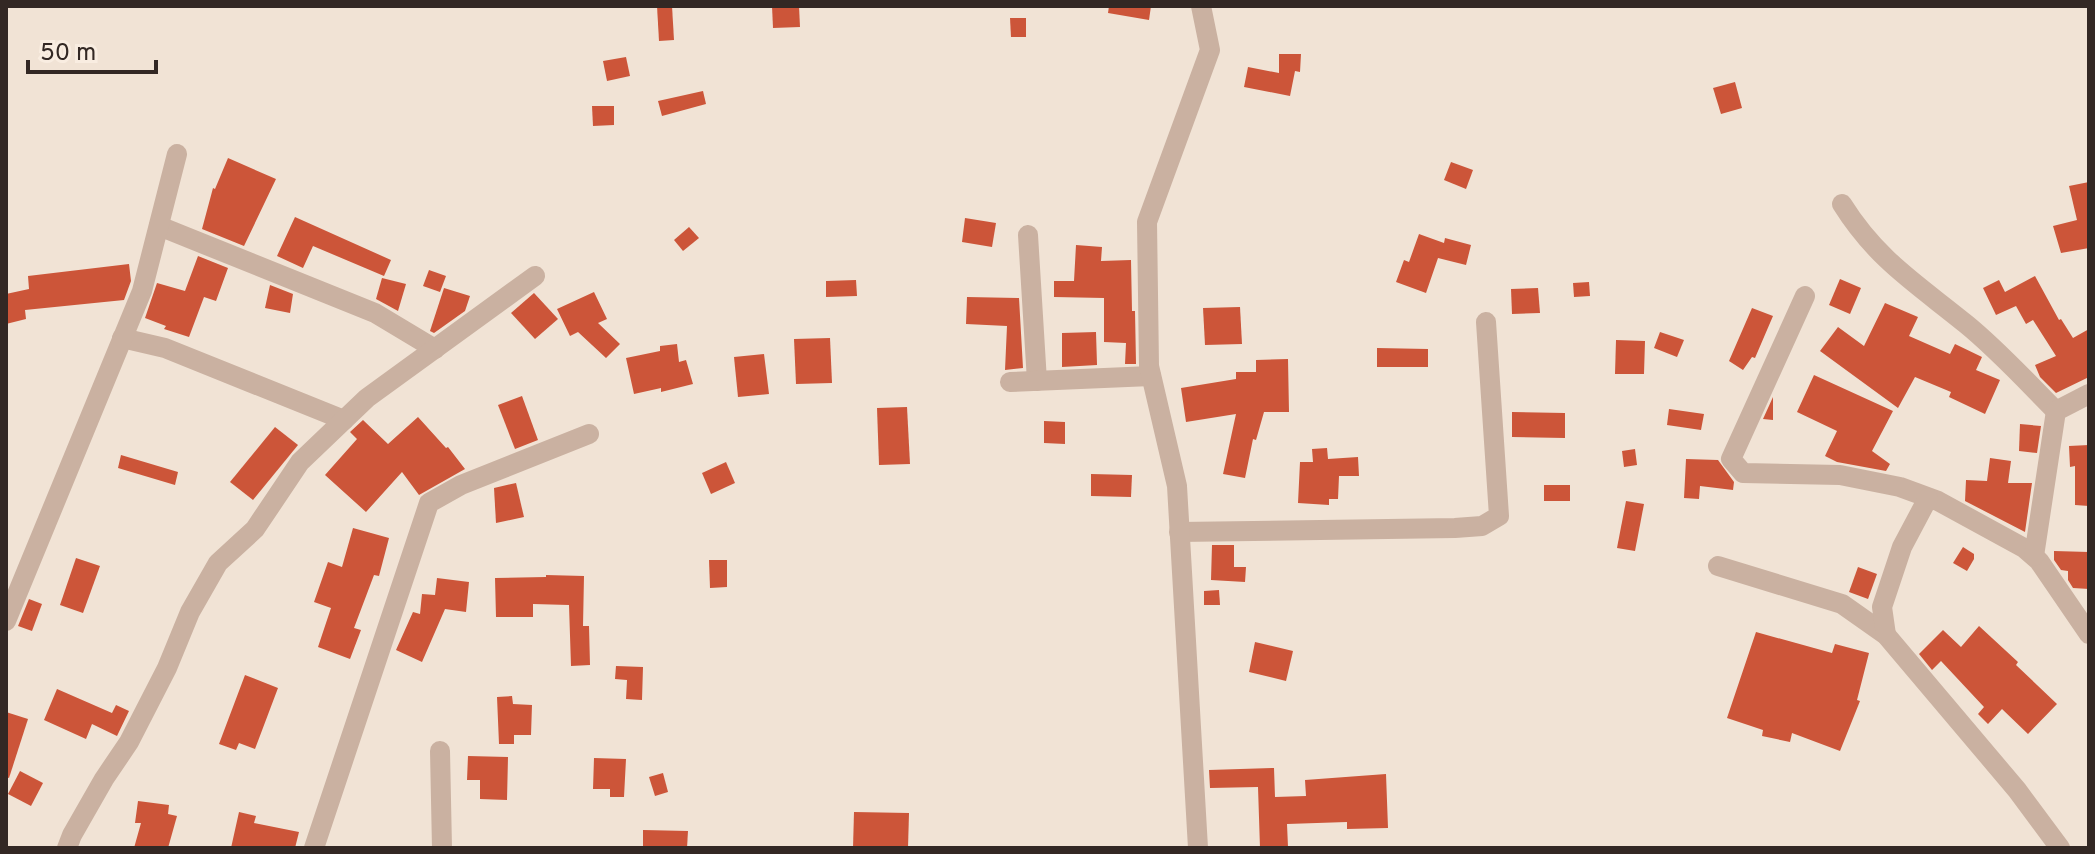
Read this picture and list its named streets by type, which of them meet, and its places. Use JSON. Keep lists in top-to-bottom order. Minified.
{"scale_bar":"50 m"}
